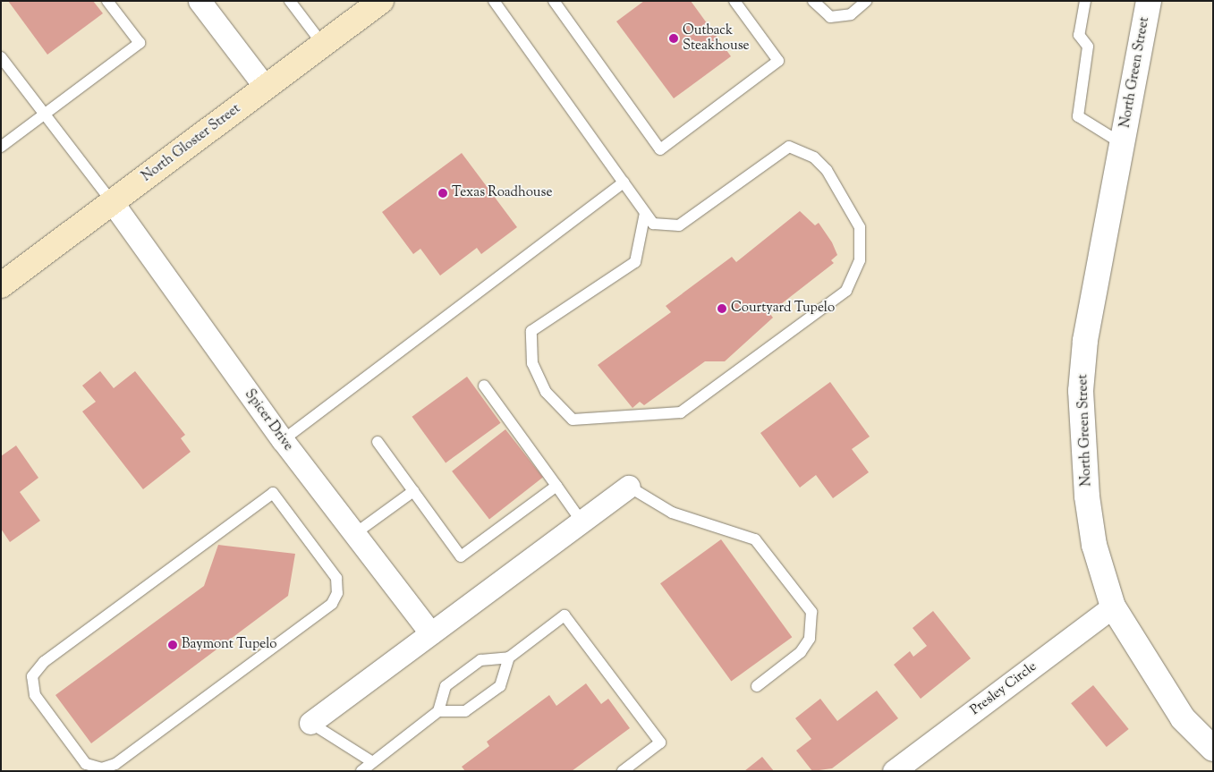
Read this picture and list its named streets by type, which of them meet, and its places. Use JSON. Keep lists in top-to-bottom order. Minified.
{"streets":{"main road":["North Gloster Street"],"street":["North Green Street","Spicer Drive","Presley Circle"]},"crossings":[["North Green Street","Presley Circle"],["North Gloster Street","Spicer Drive"]],"places":["Outback Steakhouse","Texas Roadhouse","Courtyard Tupelo","Baymont Tupelo"]}
